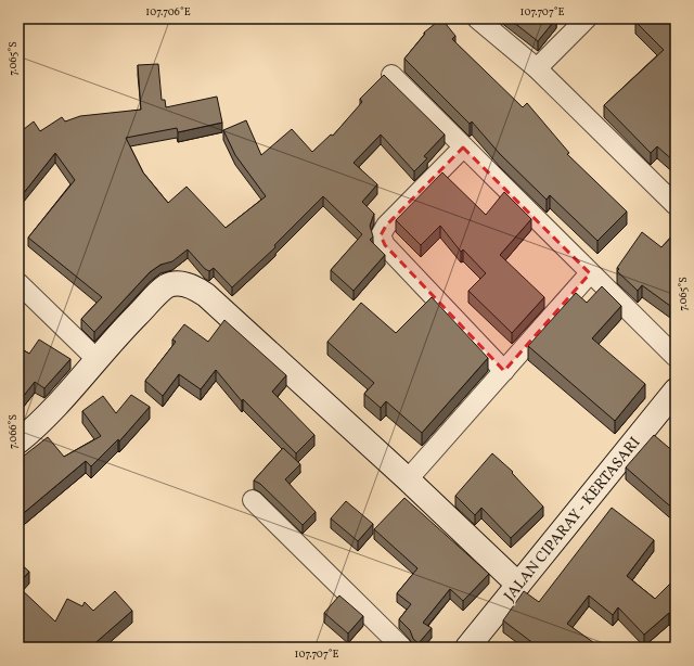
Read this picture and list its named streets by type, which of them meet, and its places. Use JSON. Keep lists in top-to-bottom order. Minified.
{"streets":{"street":["JALAN CIPARAY - KERTASARI"]},"coordinates":["107.706°E","107.707°E","7.065°S","7.066°S"]}
